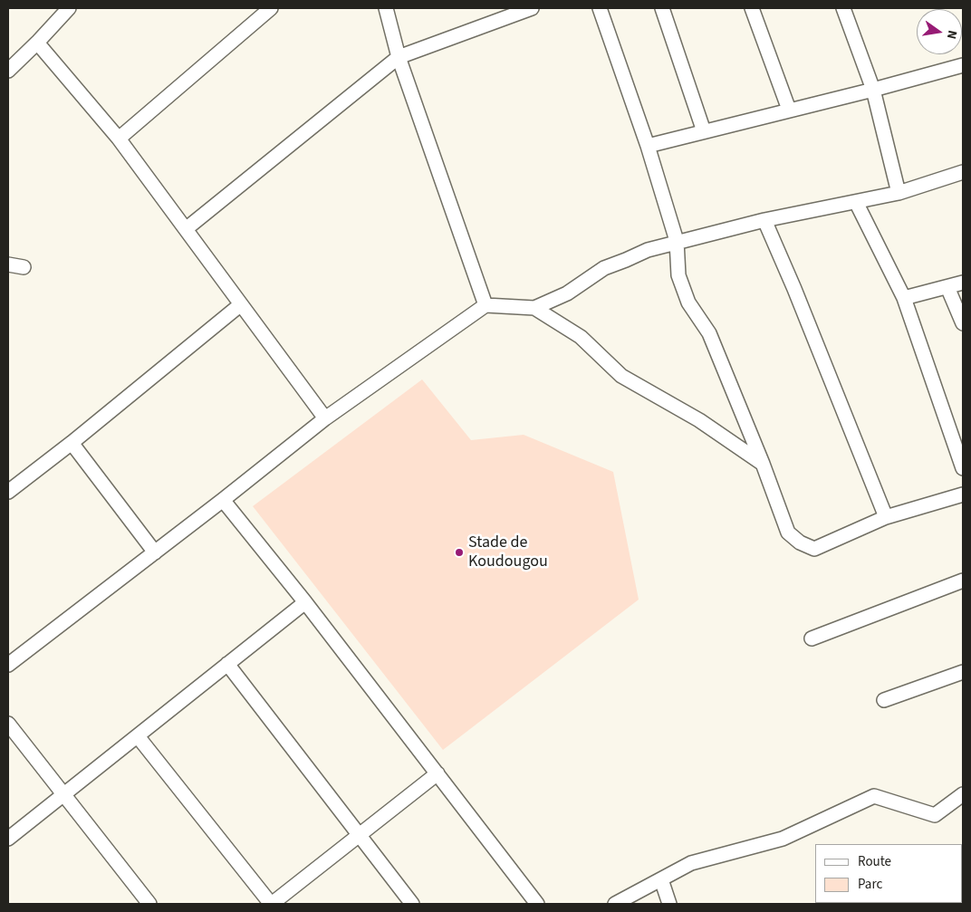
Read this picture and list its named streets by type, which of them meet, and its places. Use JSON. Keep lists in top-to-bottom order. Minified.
{"places":["Stade de Koudougou"],"legend":["Route","Parc"],"north":"right"}
